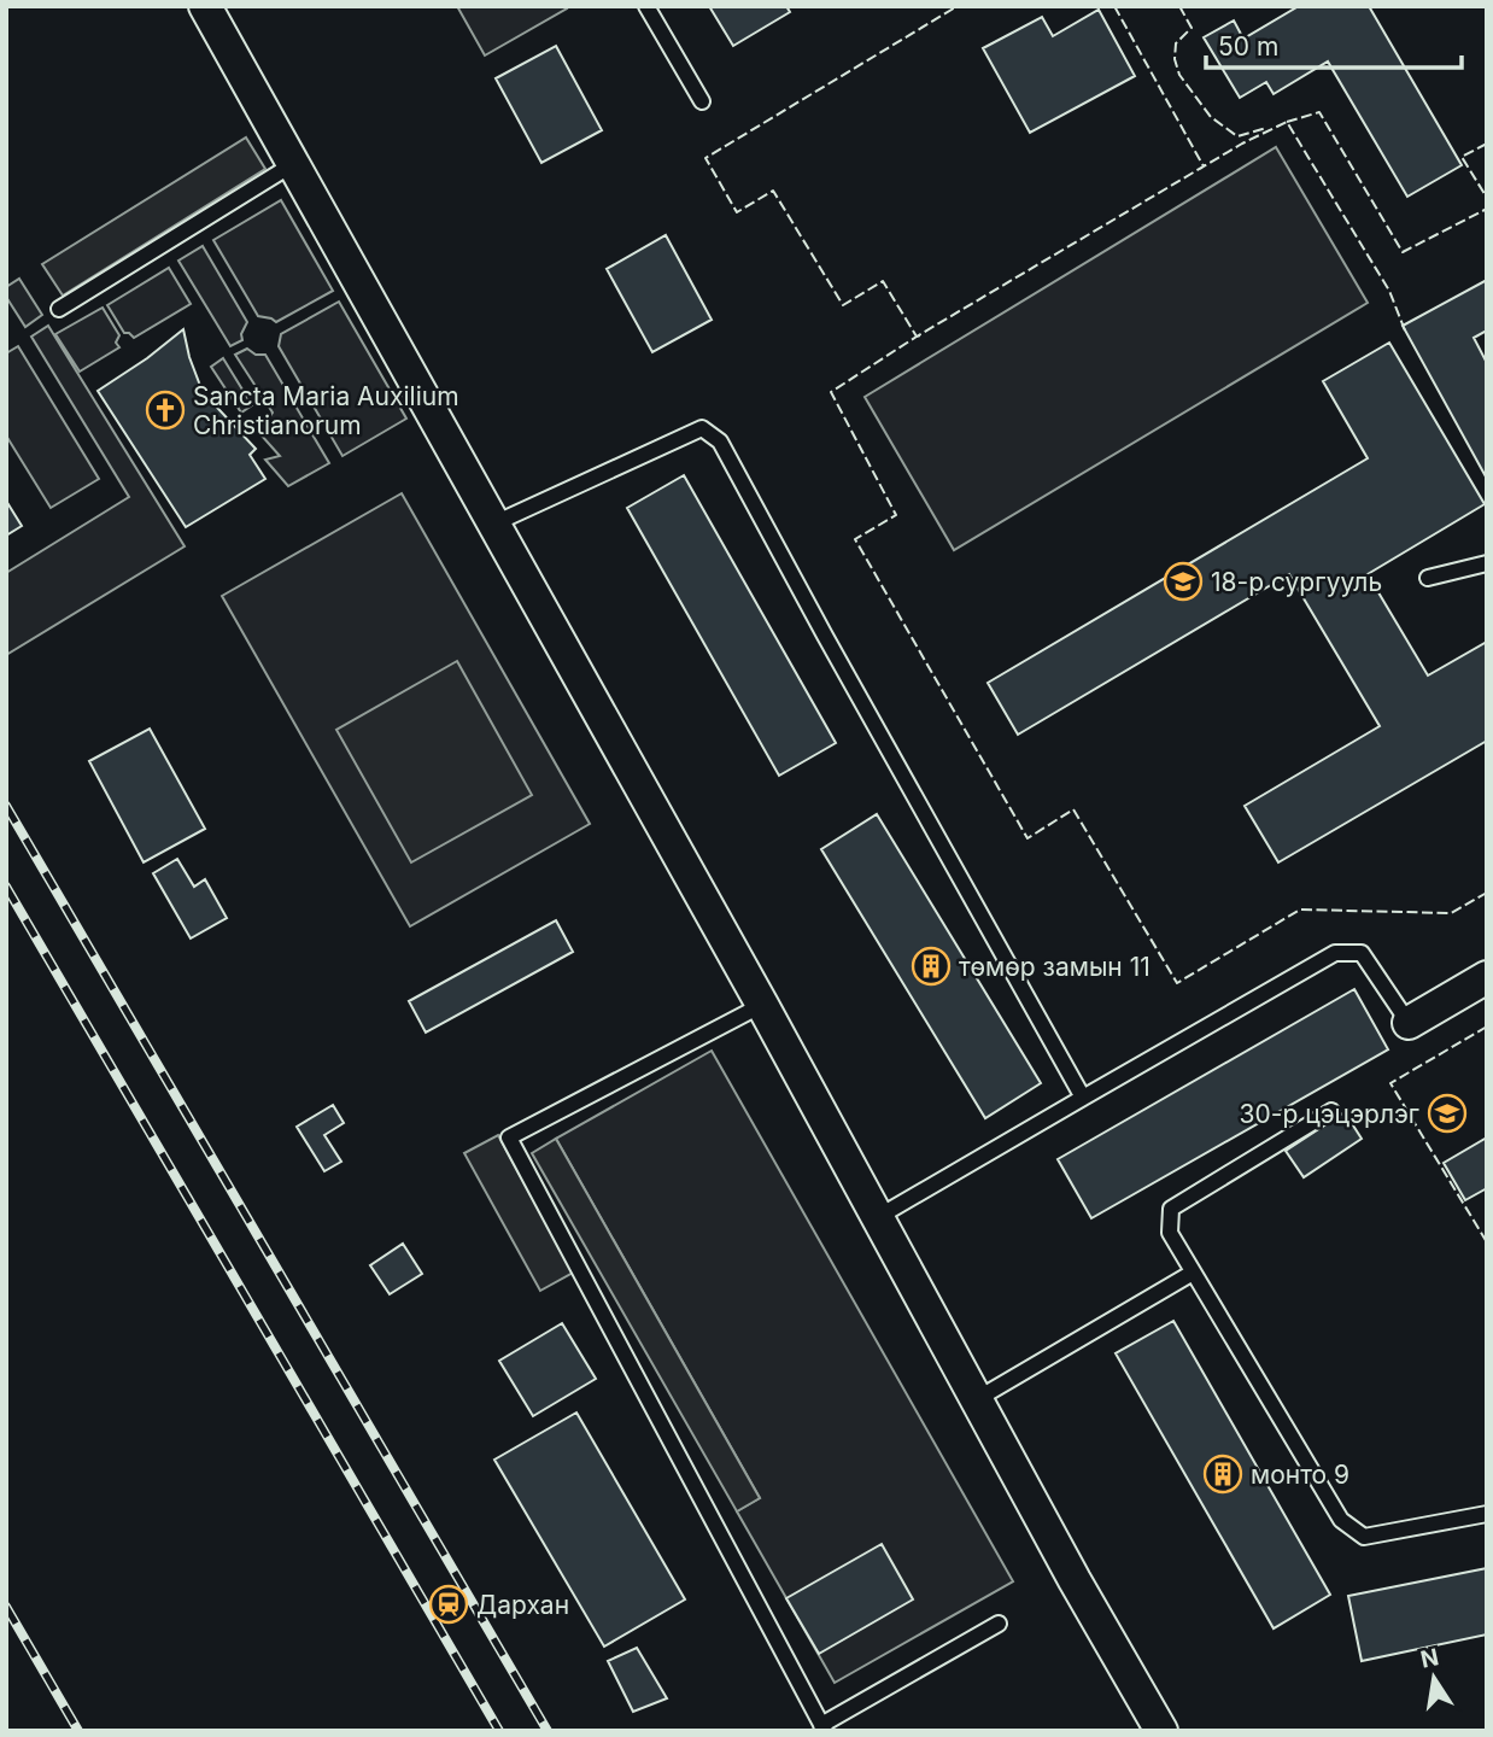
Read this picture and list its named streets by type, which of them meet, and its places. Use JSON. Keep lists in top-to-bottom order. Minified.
{"places":{"church":["Sancta Maria Auxilium Christianorum"],"school or university":["18-р сургууль","30-р цэцэрлэг"],"building":["төмөр замын 11","монто 9"],"station":["Дархан"]},"scale_bar":"50 m","north":"top"}
